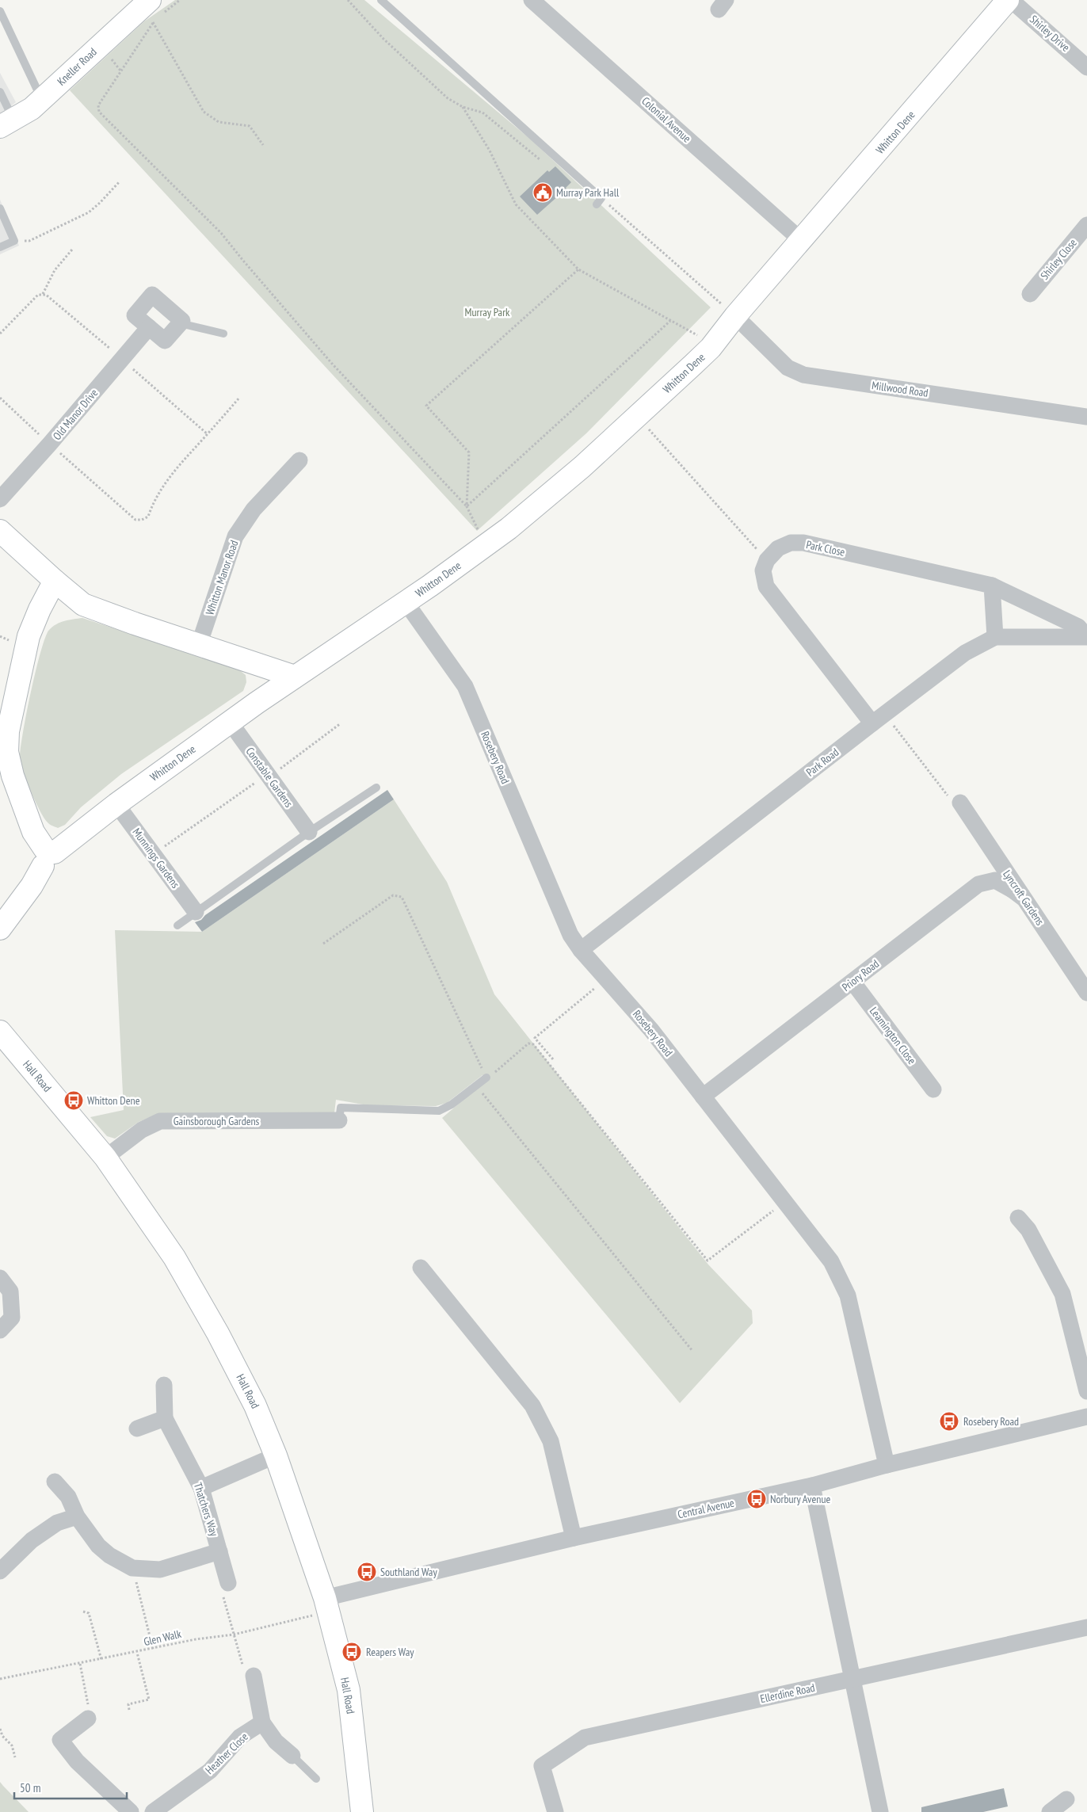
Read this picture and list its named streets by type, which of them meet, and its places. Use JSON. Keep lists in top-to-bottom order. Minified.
{"streets":{"street":["Shirley Drive","Kneller Road","Colonial Avenue","Whitton Dene","Shirley Close","Millwood Road","Old Manor Drive","Park Close","Whitton Manor Road","Rosebery Road","Park Road","Constable Gardens","Munnings Gardens","Lyncroft Gardens","Priory Road","Leamington Close","Hall Road","Gainsborough Gardens","Central Avenue","Thatchers Way","Ellerdine Road","Heather Close"],"path":["Glen Walk"]},"crossings":[["Colonial Avenue","Whitton Dene"],["Whitton Dene","Millwood Road"],["Whitton Dene","Rosebery Road"],["Whitton Dene","Constable Gardens"],["Whitton Dene","Munnings Gardens"],["Park Close","Park Road"],["Rosebery Road","Park Road"],["Rosebery Road","Priory Road"],["Rosebery Road","Central Avenue"],["Lyncroft Gardens","Priory Road"],["Priory Road","Leamington Close"],["Hall Road","Gainsborough Gardens"],["Hall Road","Central Avenue"],["Hall Road","Glen Walk"],["Central Avenue","Glen Walk"]],"parks":["Murray Park"],"places":{"public building":["Murray Park Hall"],"bus stop":["Whitton Dene","Rosebery Road","Norbury Avenue","Southland Way","Reapers Way"]},"scale_bar":"50 m"}
